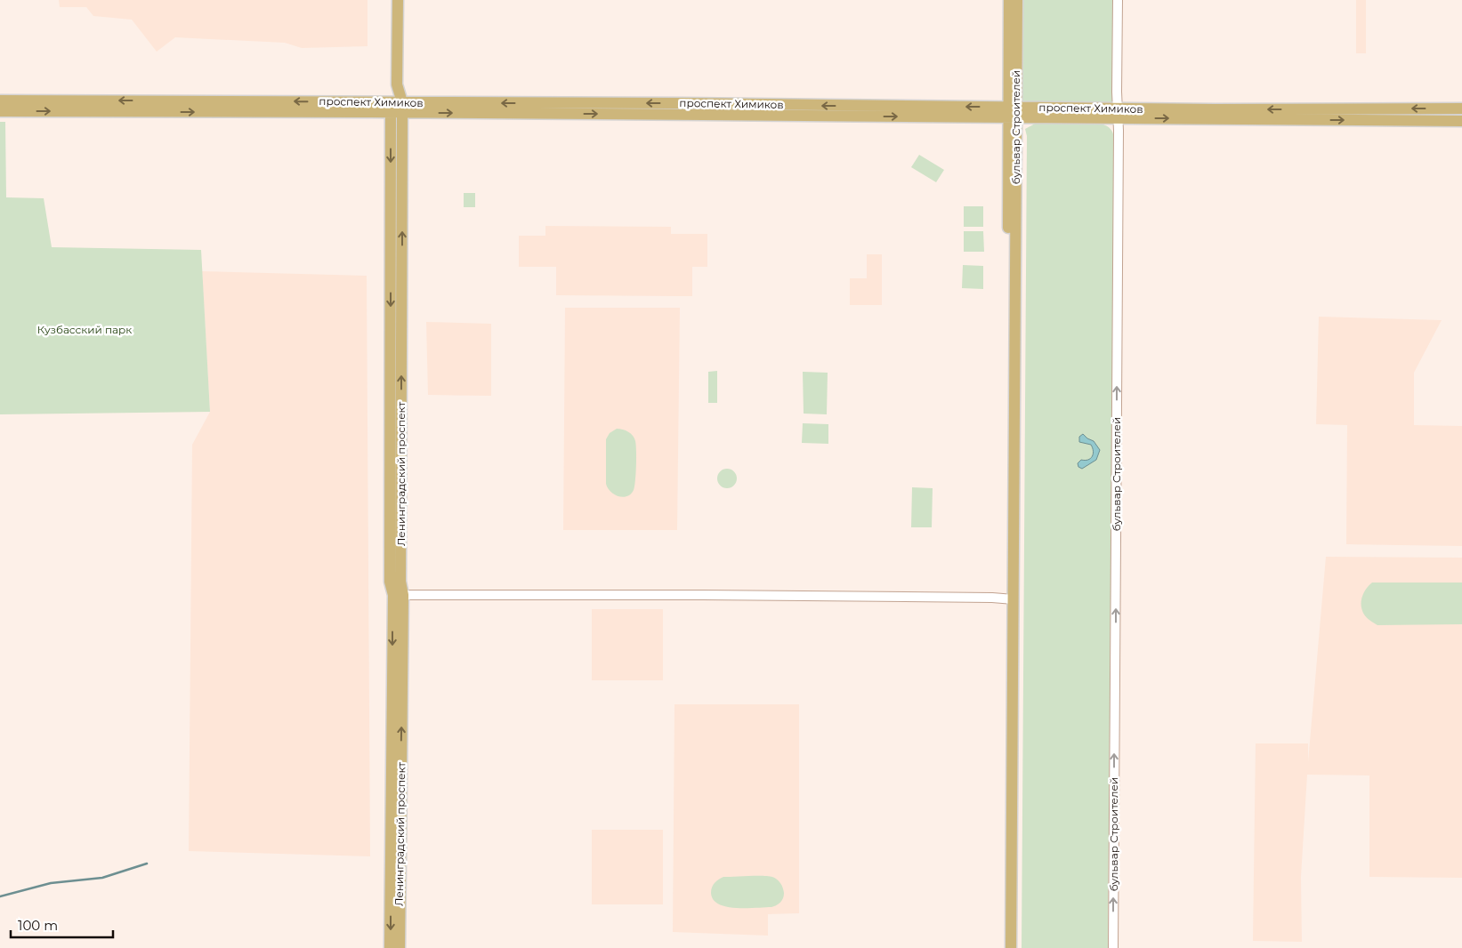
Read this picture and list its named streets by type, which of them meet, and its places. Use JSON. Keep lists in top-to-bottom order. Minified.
{"streets":{"main road":["проспект Химиков","бульвар Строителей","Ленинградский проспект"]},"crossings":[["проспект Химиков","бульвар Строителей"],["проспект Химиков","Ленинградский проспект"]],"one_way":["бульвар Строителей"],"parks":["Кузбасский парк"],"scale_bar":"100 m"}
